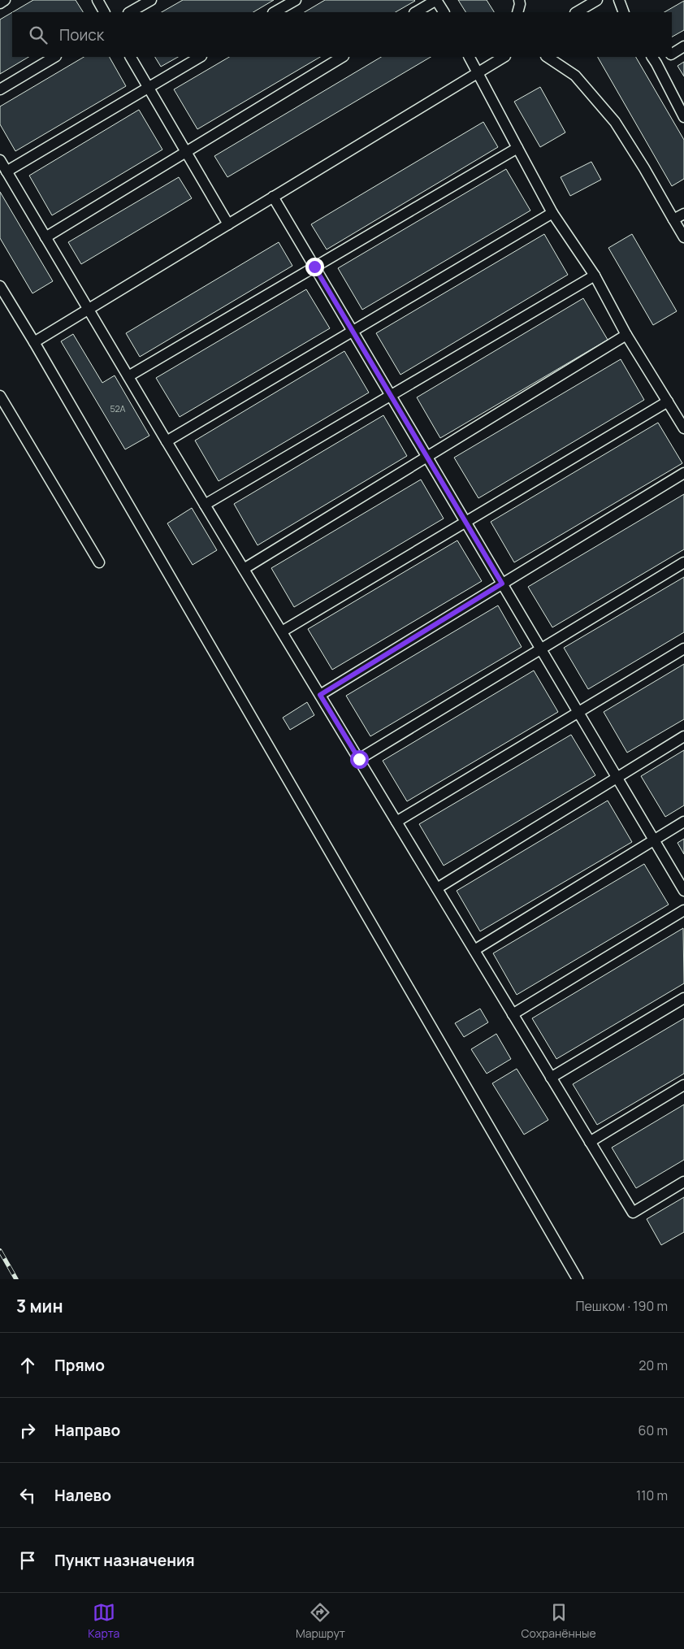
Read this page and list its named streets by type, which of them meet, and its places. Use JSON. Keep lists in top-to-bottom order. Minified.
{"house_numbers":["52А"],"page":{"search":"Поиск","heading":["3 мин","Пешком · 190 m"],"list":[["Прямо","20 m"],["Направо","60 m"],["Налево","110 m"],"Пункт назначения"],"nav":["Карта","Маршрут","Сохранённые"]}}
